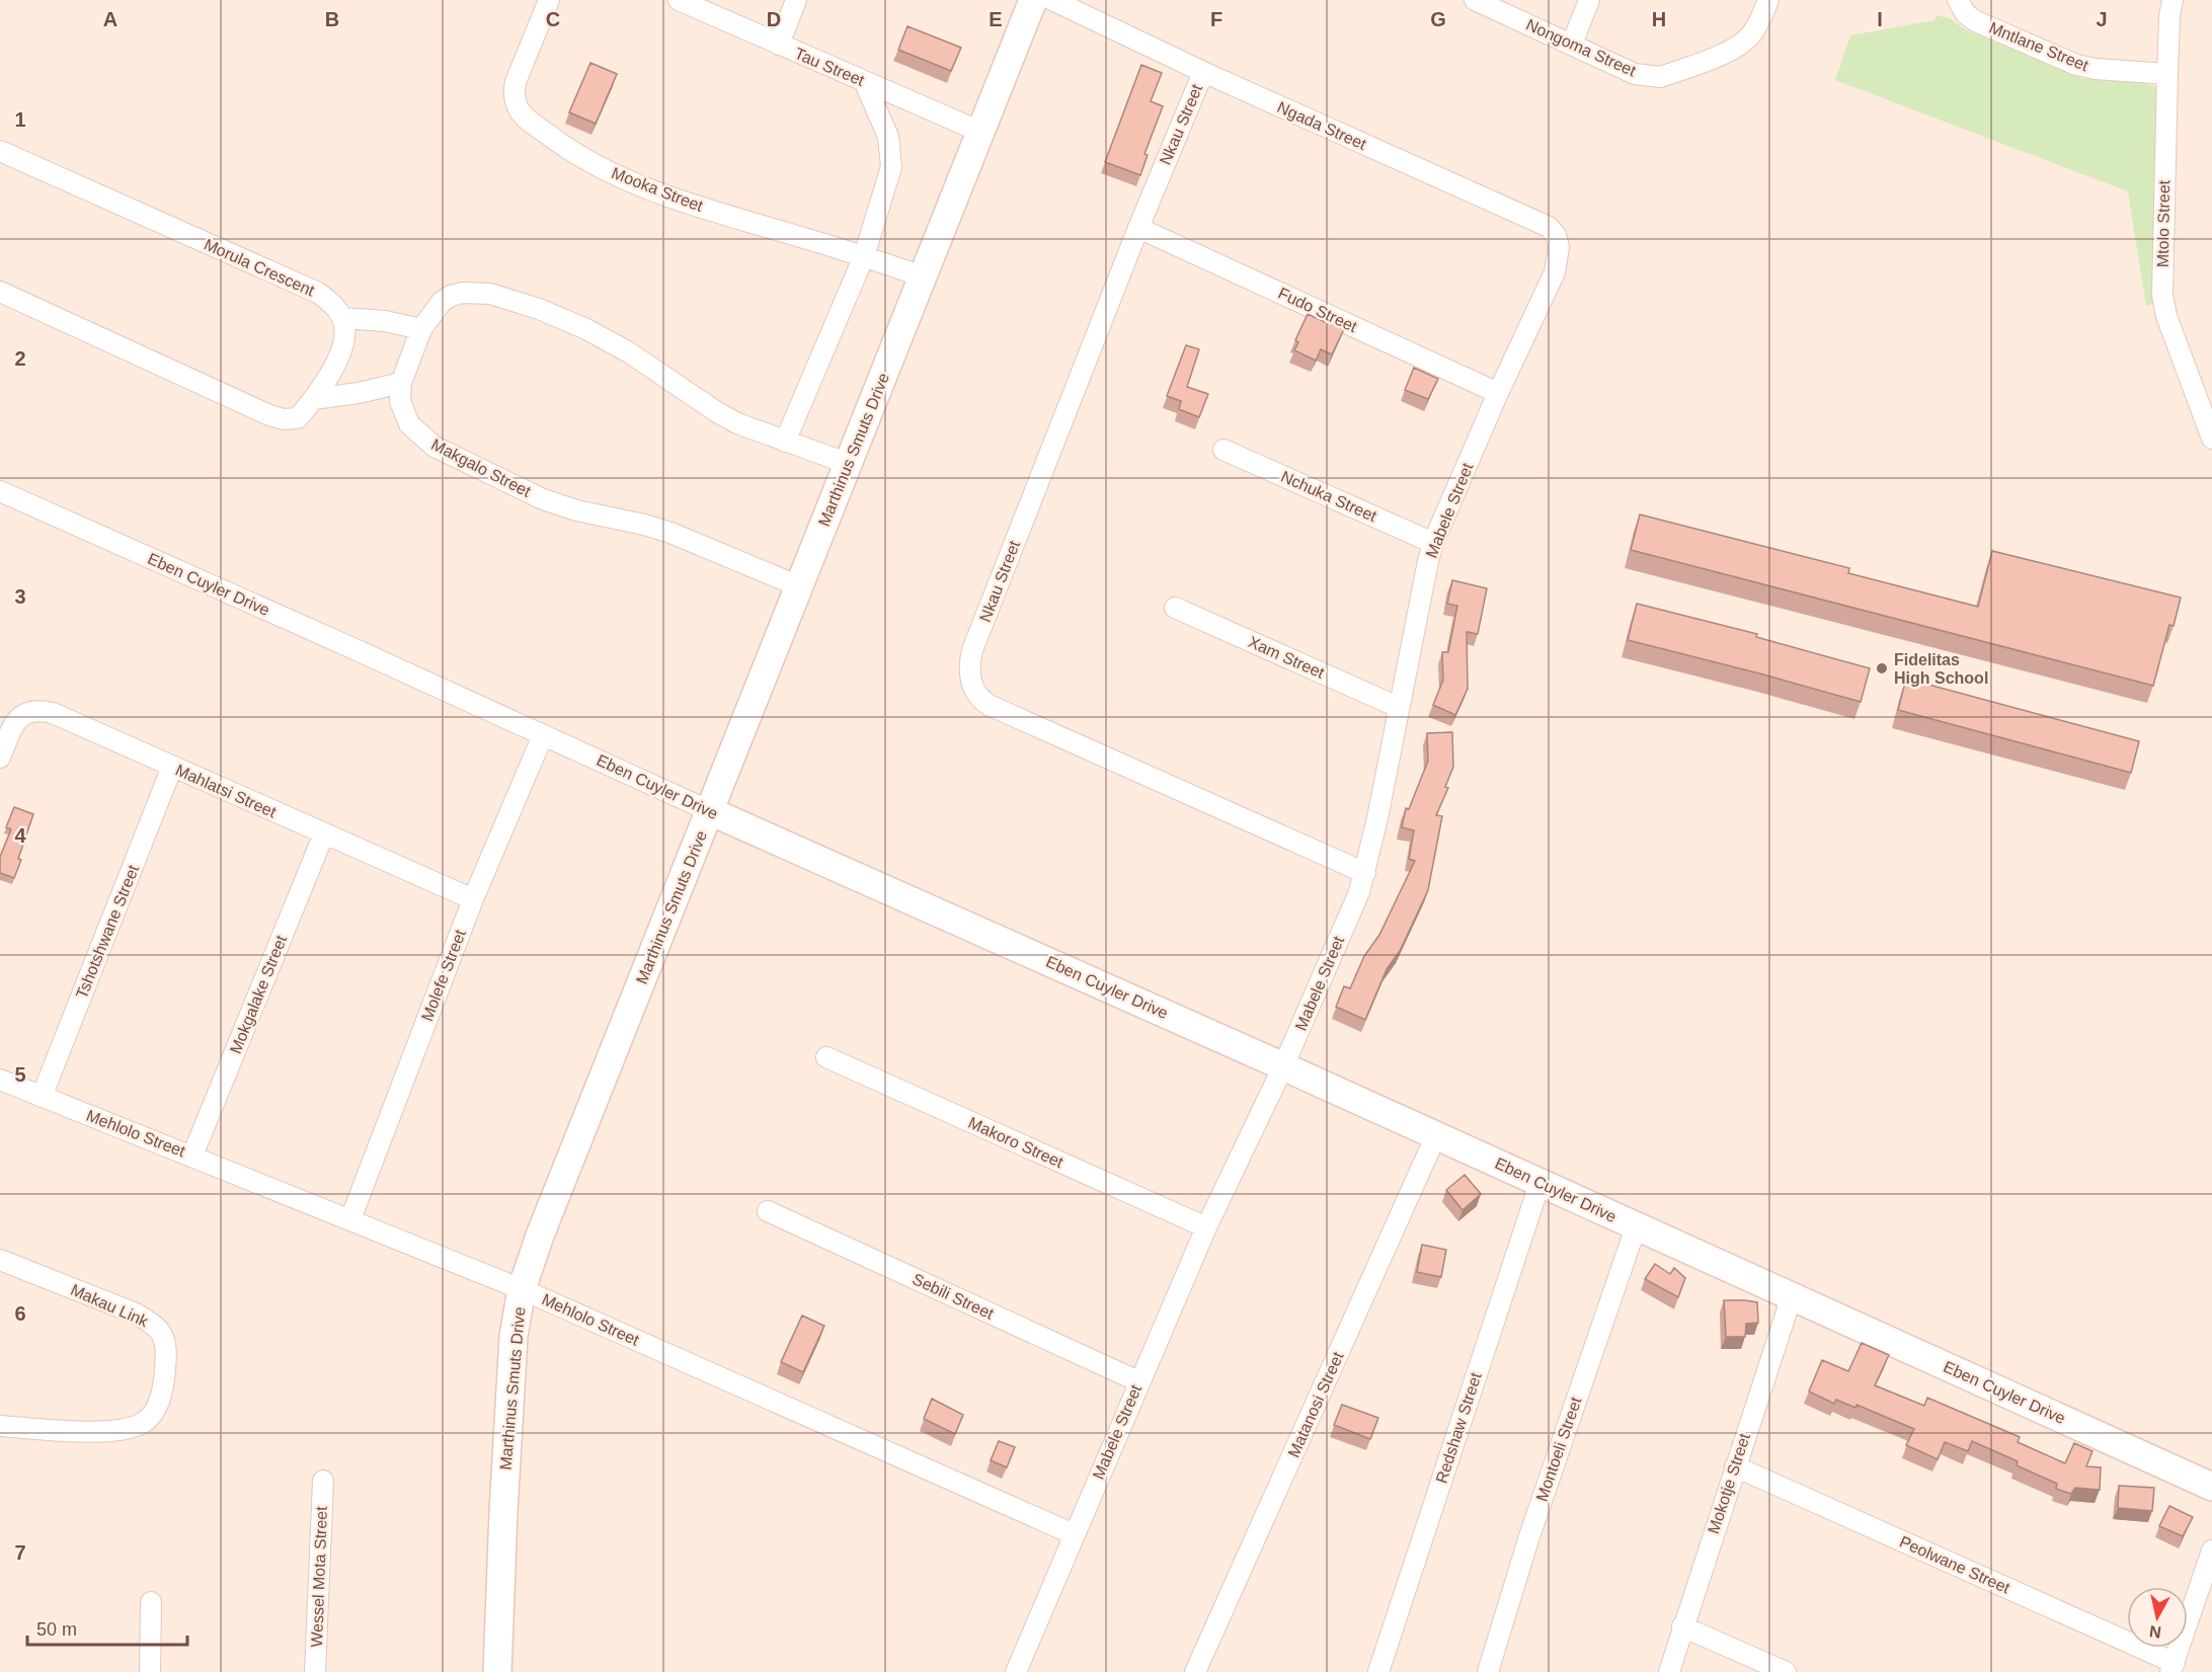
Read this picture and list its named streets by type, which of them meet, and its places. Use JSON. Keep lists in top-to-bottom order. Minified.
{"streets":{"street":["Mntlane Street","Nongoma Street","Tau Street","Nkau Street","Ngada Street","Mooka Street","Mtolo Street","Morula Crescent","Fudo Street","Marthinus Smuts Drive","Makgalo Street","Nchuka Street","Mabele Street","Eben Cuyler Drive","Xam Street","Mahlatsi Street","Tshotshwane Street","Molefe Street","Mokgalake Street","Mehlolo Street","Makoro Street","Sebili Street","Makau Link","Matanosi Street","Redshaw Street","Montoeli Street","Mokotje Street","Peolwane Street","Wessel Mota Street"]},"crossings":[["Mntlane Street","Mtolo Street"],["Tau Street","Marthinus Smuts Drive"],["Nkau Street","Ngada Street"],["Nkau Street","Fudo Street"],["Nkau Street","Mabele Street"],["Ngada Street","Mabele Street"],["Mooka Street","Marthinus Smuts Drive"],["Fudo Street","Mabele Street"],["Marthinus Smuts Drive","Makgalo Street"],["Marthinus Smuts Drive","Eben Cuyler Drive"],["Marthinus Smuts Drive","Mehlolo Street"],["Nchuka Street","Mabele Street"],["Mabele Street","Eben Cuyler Drive"],["Mabele Street","Xam Street"],["Mabele Street","Mehlolo Street"],["Mabele Street","Makoro Street"],["Mabele Street","Sebili Street"],["Eben Cuyler Drive","Molefe Street"],["Eben Cuyler Drive","Matanosi Street"],["Eben Cuyler Drive","Redshaw Street"],["Eben Cuyler Drive","Montoeli Street"],["Eben Cuyler Drive","Mokotje Street"],["Mahlatsi Street","Tshotshwane Street"],["Mahlatsi Street","Molefe Street"],["Mahlatsi Street","Mokgalake Street"],["Tshotshwane Street","Mehlolo Street"],["Molefe Street","Mehlolo Street"],["Mokgalake Street","Mehlolo Street"],["Mokotje Street","Peolwane Street"]],"places":["Fidelitas High School"],"scale_bar":"50 m","north":"bottom","grid":{"columns":["A","B","C","D","E","F","G","H","I","J"],"rows":["1","2","3","4","5","6","7"]}}
